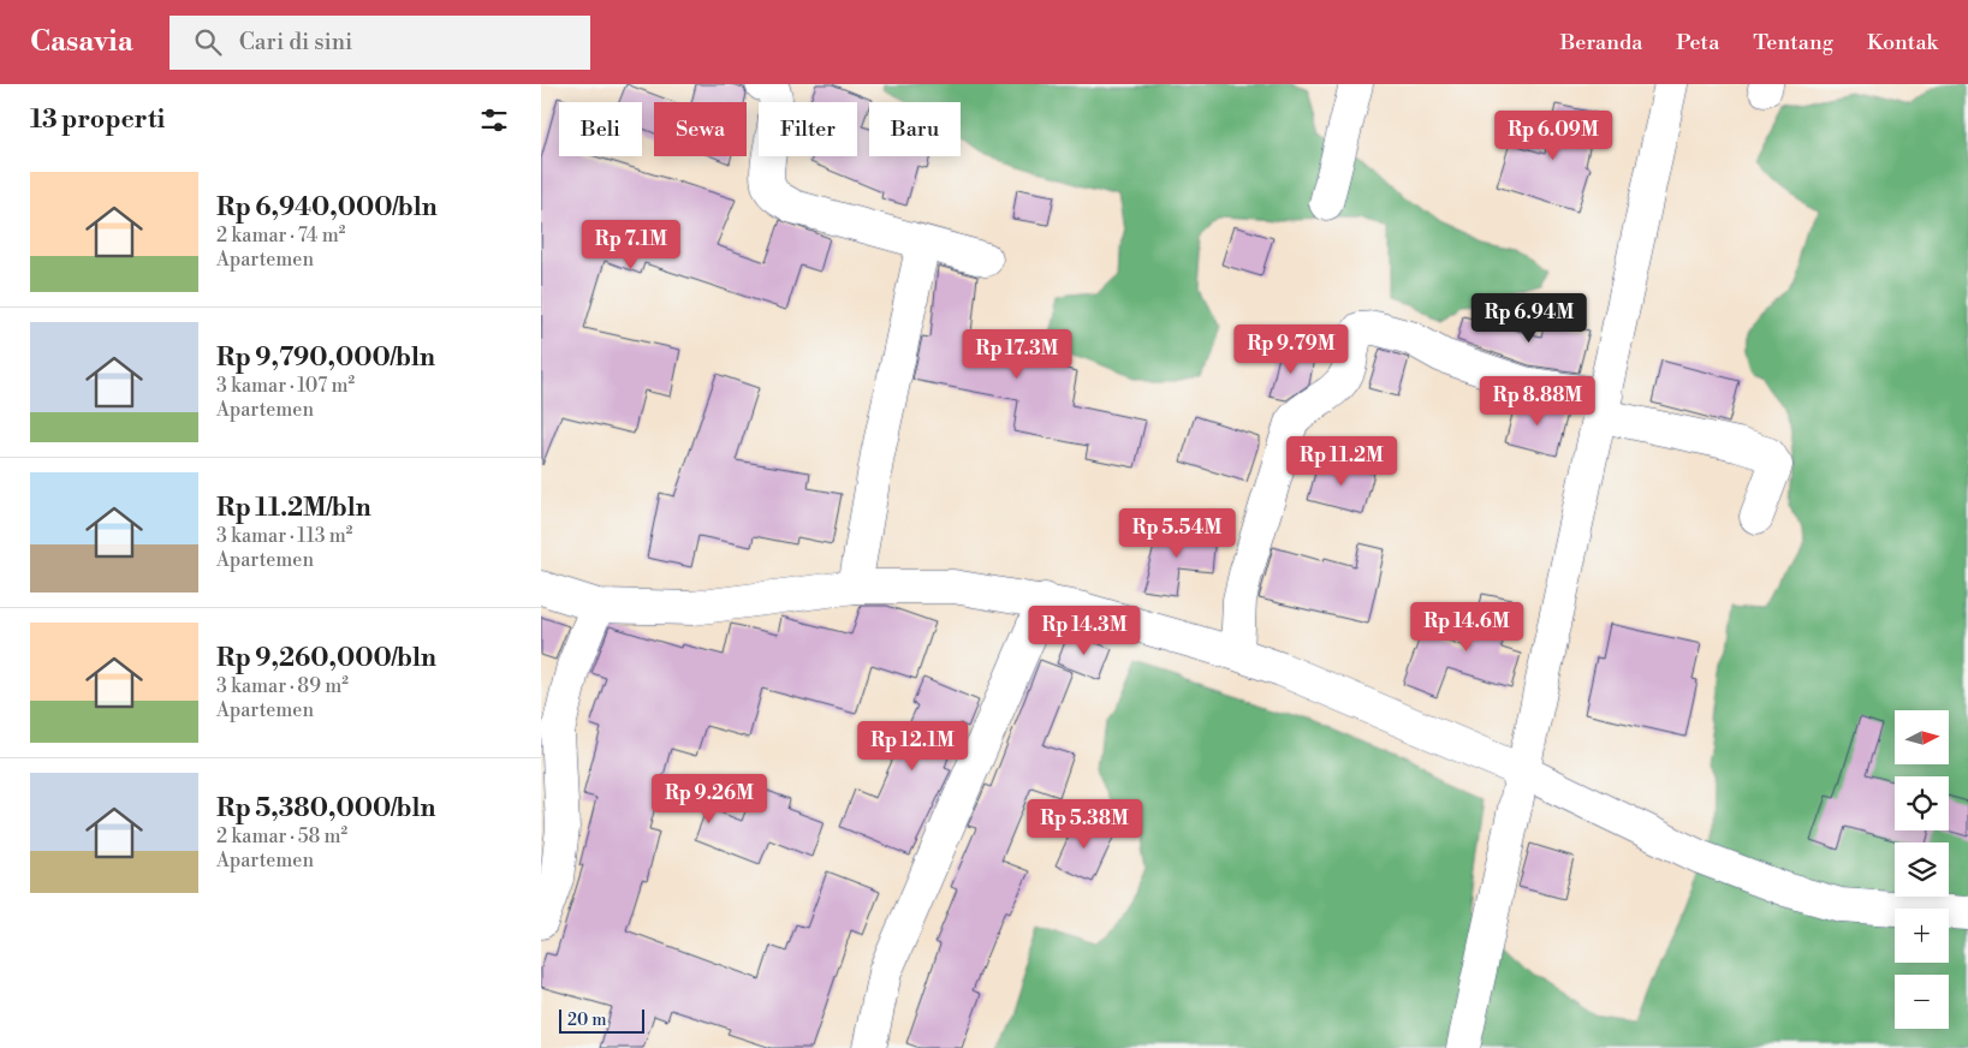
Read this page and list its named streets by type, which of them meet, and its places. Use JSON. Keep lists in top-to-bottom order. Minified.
{"scale_bar":"20 m","north":"right","page":{"header":"Casavia","search":"Cari di sini","nav":["Beranda","Peta","Tentang","Kontak"],"heading":"13 properti","chip":["Beli","Sewa","Filter","Baru"],"price":["Rp 6.09M","Rp 7.1M","Rp 6.94M","Rp 9.79M","Rp 17.3M","Rp 8.88M","Rp 11.2M","Rp 5.54M","Rp 14.6M","Rp 14.3M","Rp 12.1M","Rp 9.26M","Rp 5.38M"],"list":[{"name":"Rp 6,940,000/bln","note":"2 kamar · 74 m² · Apartemen"},{"name":"Rp 9,790,000/bln","note":"3 kamar · 107 m² · Apartemen"},{"name":"Rp 11.2M/bln","note":"3 kamar · 113 m² · Apartemen"},{"name":"Rp 9,260,000/bln","note":"3 kamar · 89 m² · Apartemen"},{"name":"Rp 5,380,000/bln","note":"2 kamar · 58 m² · Apartemen"}],"map_buttons":["+","−"],"scale":"20 m"}}
